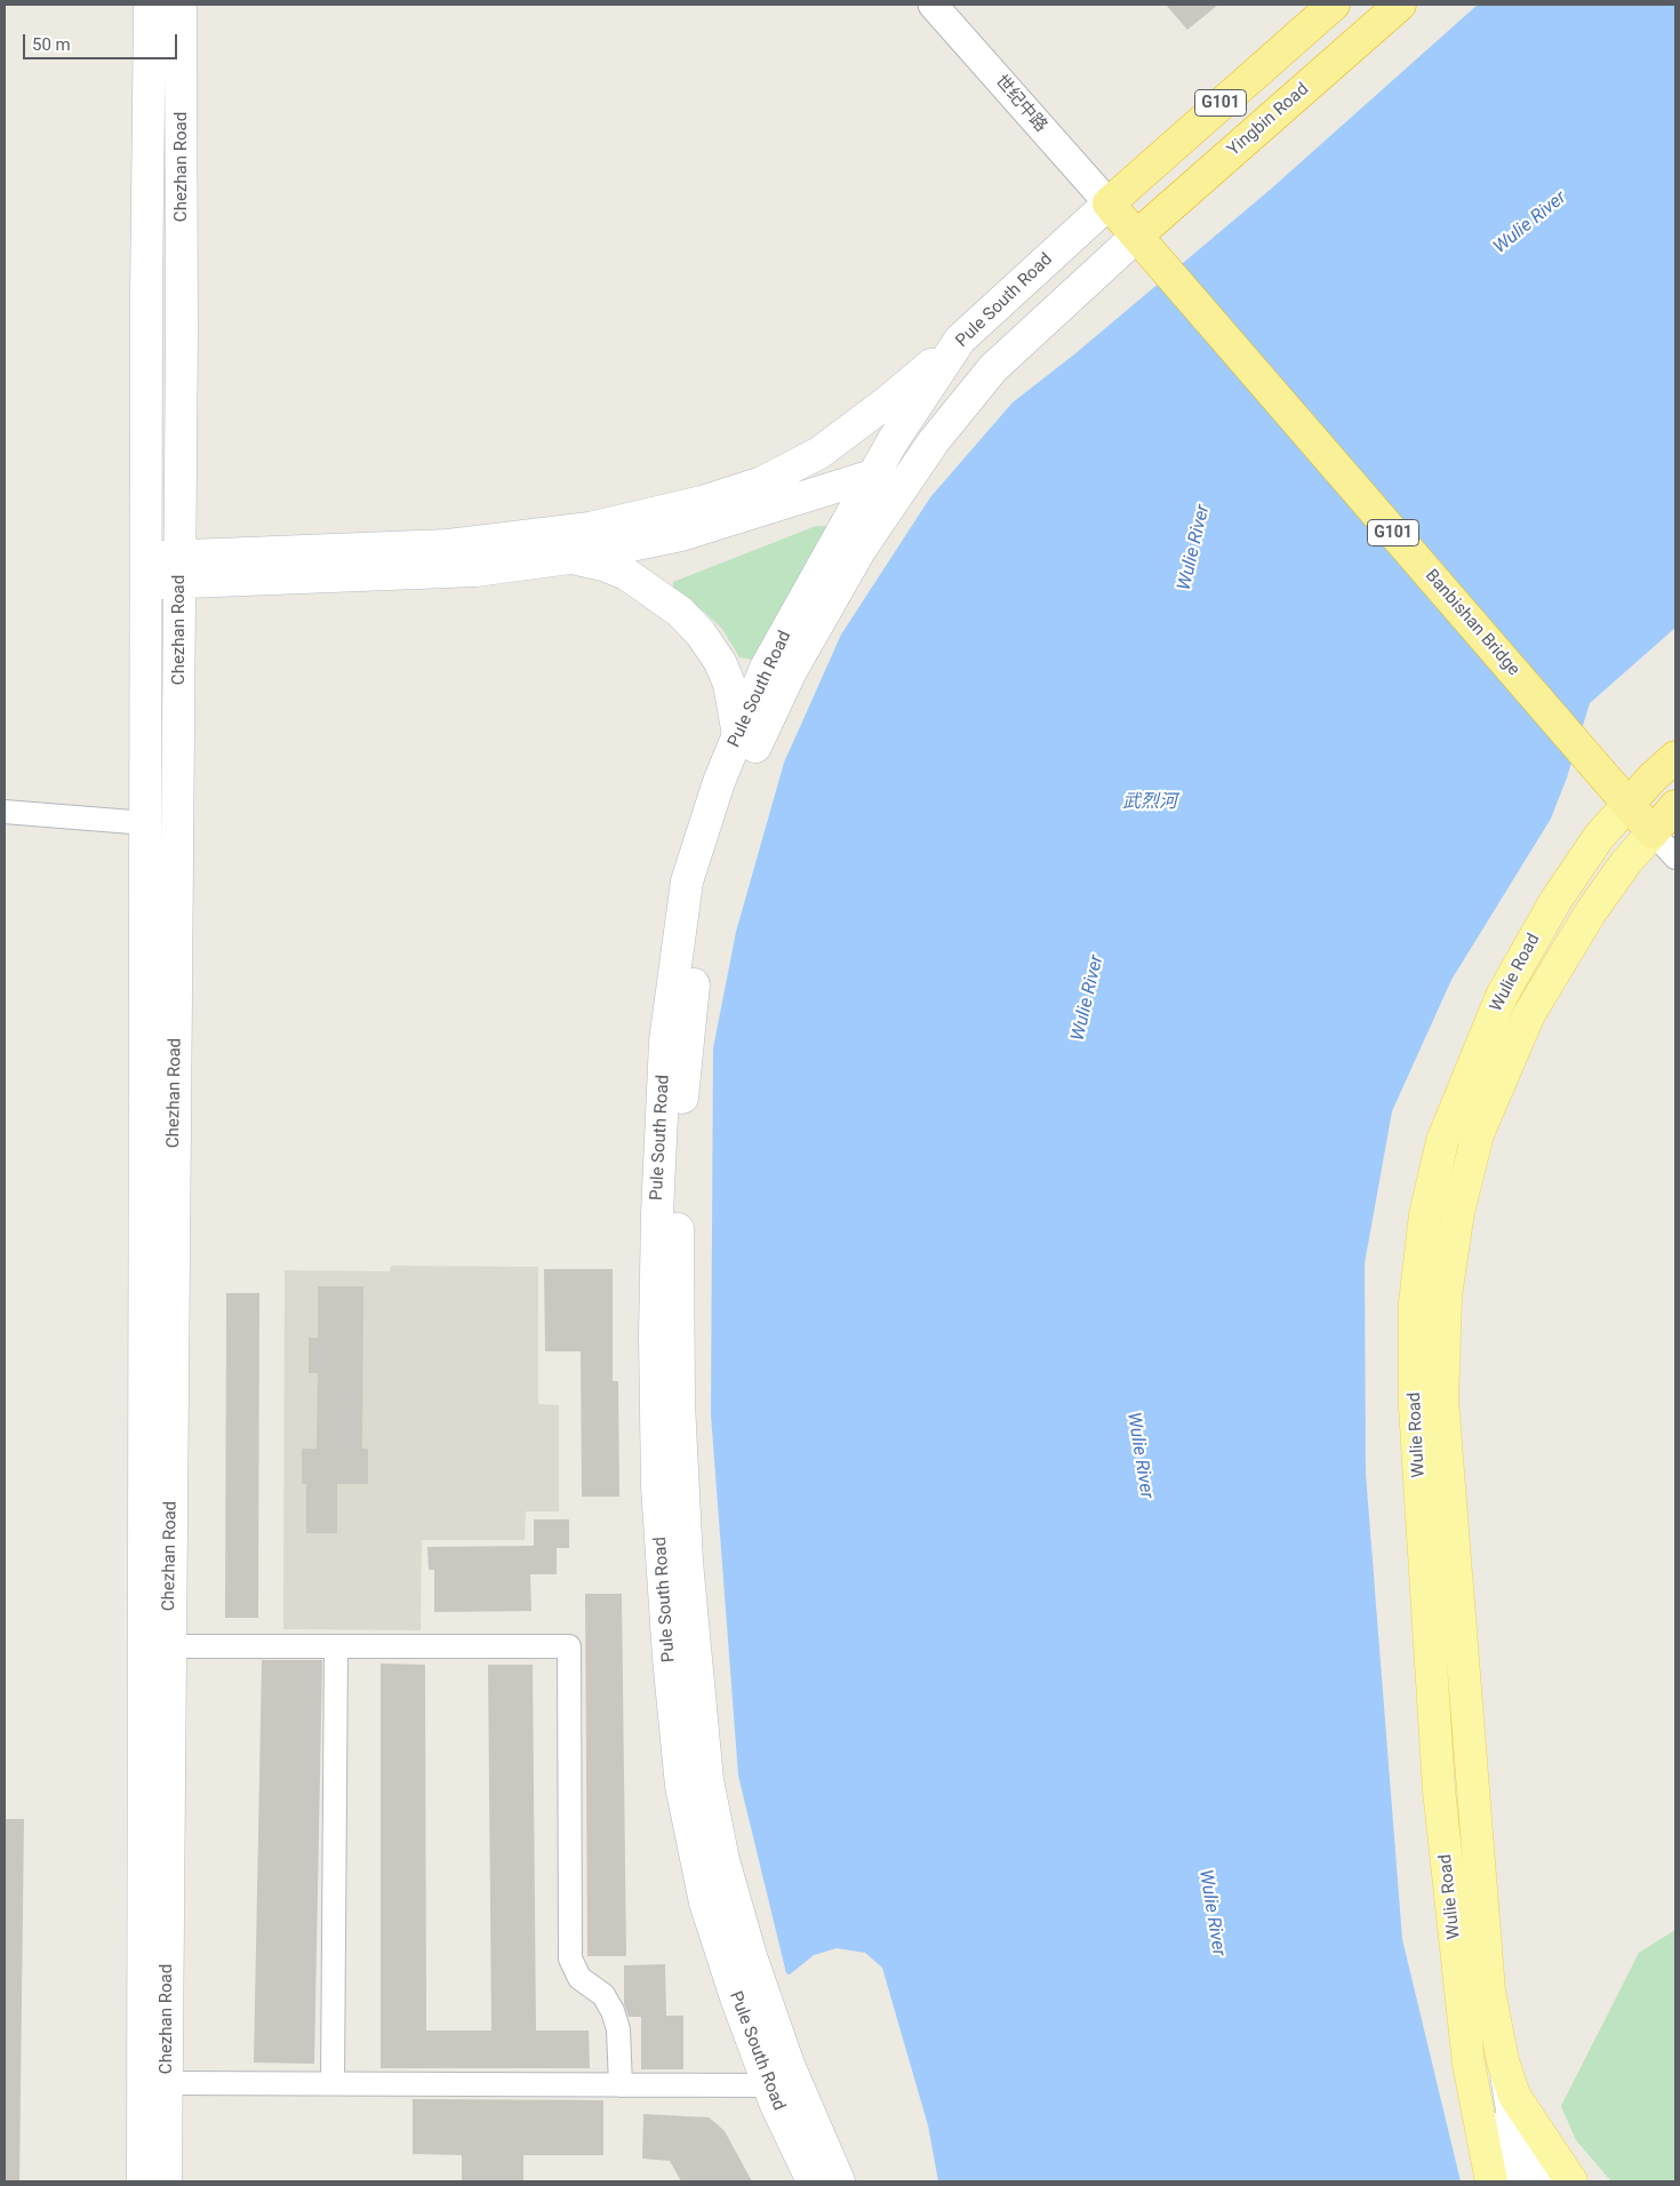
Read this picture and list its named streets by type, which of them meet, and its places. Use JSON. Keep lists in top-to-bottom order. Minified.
{"streets":{"highway":["G101","Yingbin Road","Banbishan Bridge","Wulie Road"],"main road":["Chezhan Road","Pule South Road"],"street":["世纪中路"]},"crossings":[["G101","世纪中路"],["G101","Yingbin Road"],["G101","Pule South Road"],["G101","Banbishan Bridge"],["G101","Wulie Road"],["世纪中路","Pule South Road"],["Yingbin Road","Pule South Road"],["Yingbin Road","Banbishan Bridge"],["Pule South Road","Banbishan Bridge"],["Banbishan Bridge","Wulie Road"]],"water":["Wulie River","武烈河"],"scale_bar":"50 m"}
